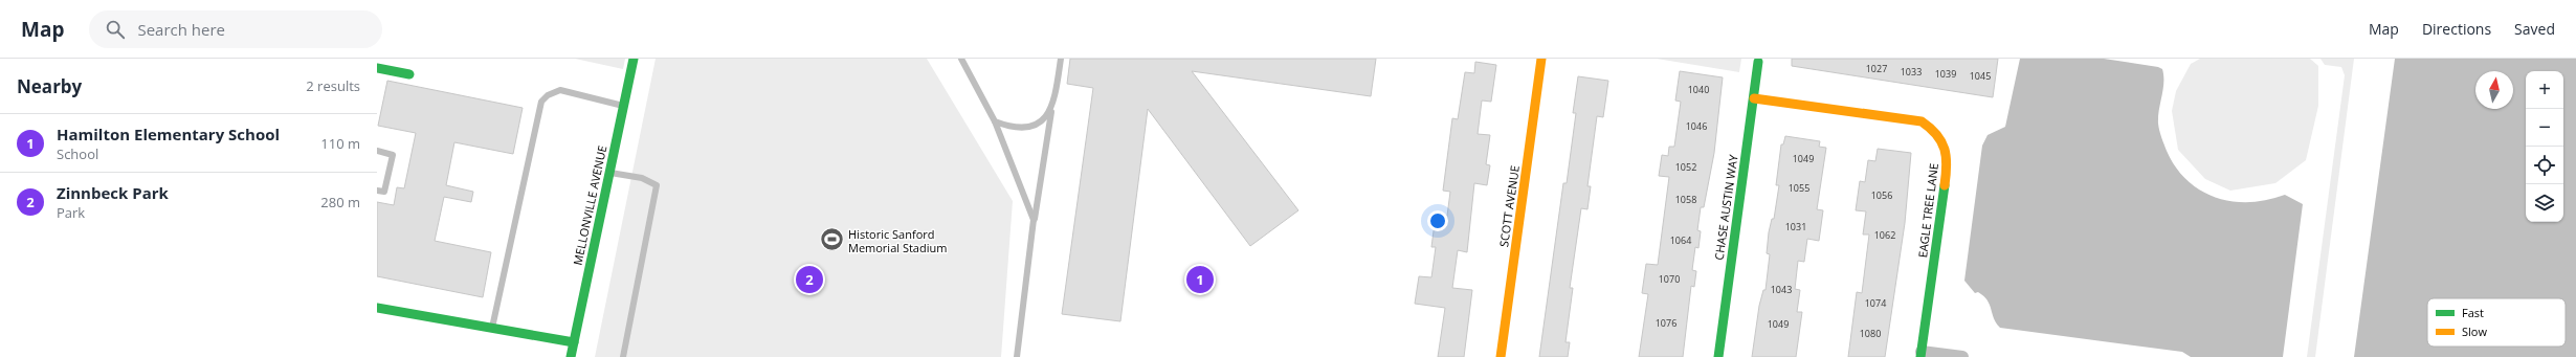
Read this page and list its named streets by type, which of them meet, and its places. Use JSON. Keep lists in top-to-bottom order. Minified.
{"streets":{"street":["MELLONVILLE AVENUE","SCOTT AVENUE","CHASE AUSTIN WAY","EAGLE TREE LANE"]},"crossings":[["CHASE AUSTIN WAY","EAGLE TREE LANE"]],"places":{"sports":["Historic Sanford Memorial Stadium"]},"house_numbers":["1027","1033","1039","1045","1040","1046","1049","1052","1055","1056","1058","1031","1062","1064","1070","1043","1074","1076","1049","1080"],"legend":["Fast","Slow"],"north":"top","page":{"header":"Map","search":"Search here","nav":["Map","Directions","Saved"],"heading":["Nearby","2 results"],"map_buttons":["+","−"],"list":[{"mark":"1","name":"Hamilton Elementary School","note":"School","value":"110 m"},{"mark":"2","name":"Zinnbeck Park","note":"Park","value":"280 m"}],"pins":["1","2"]}}
